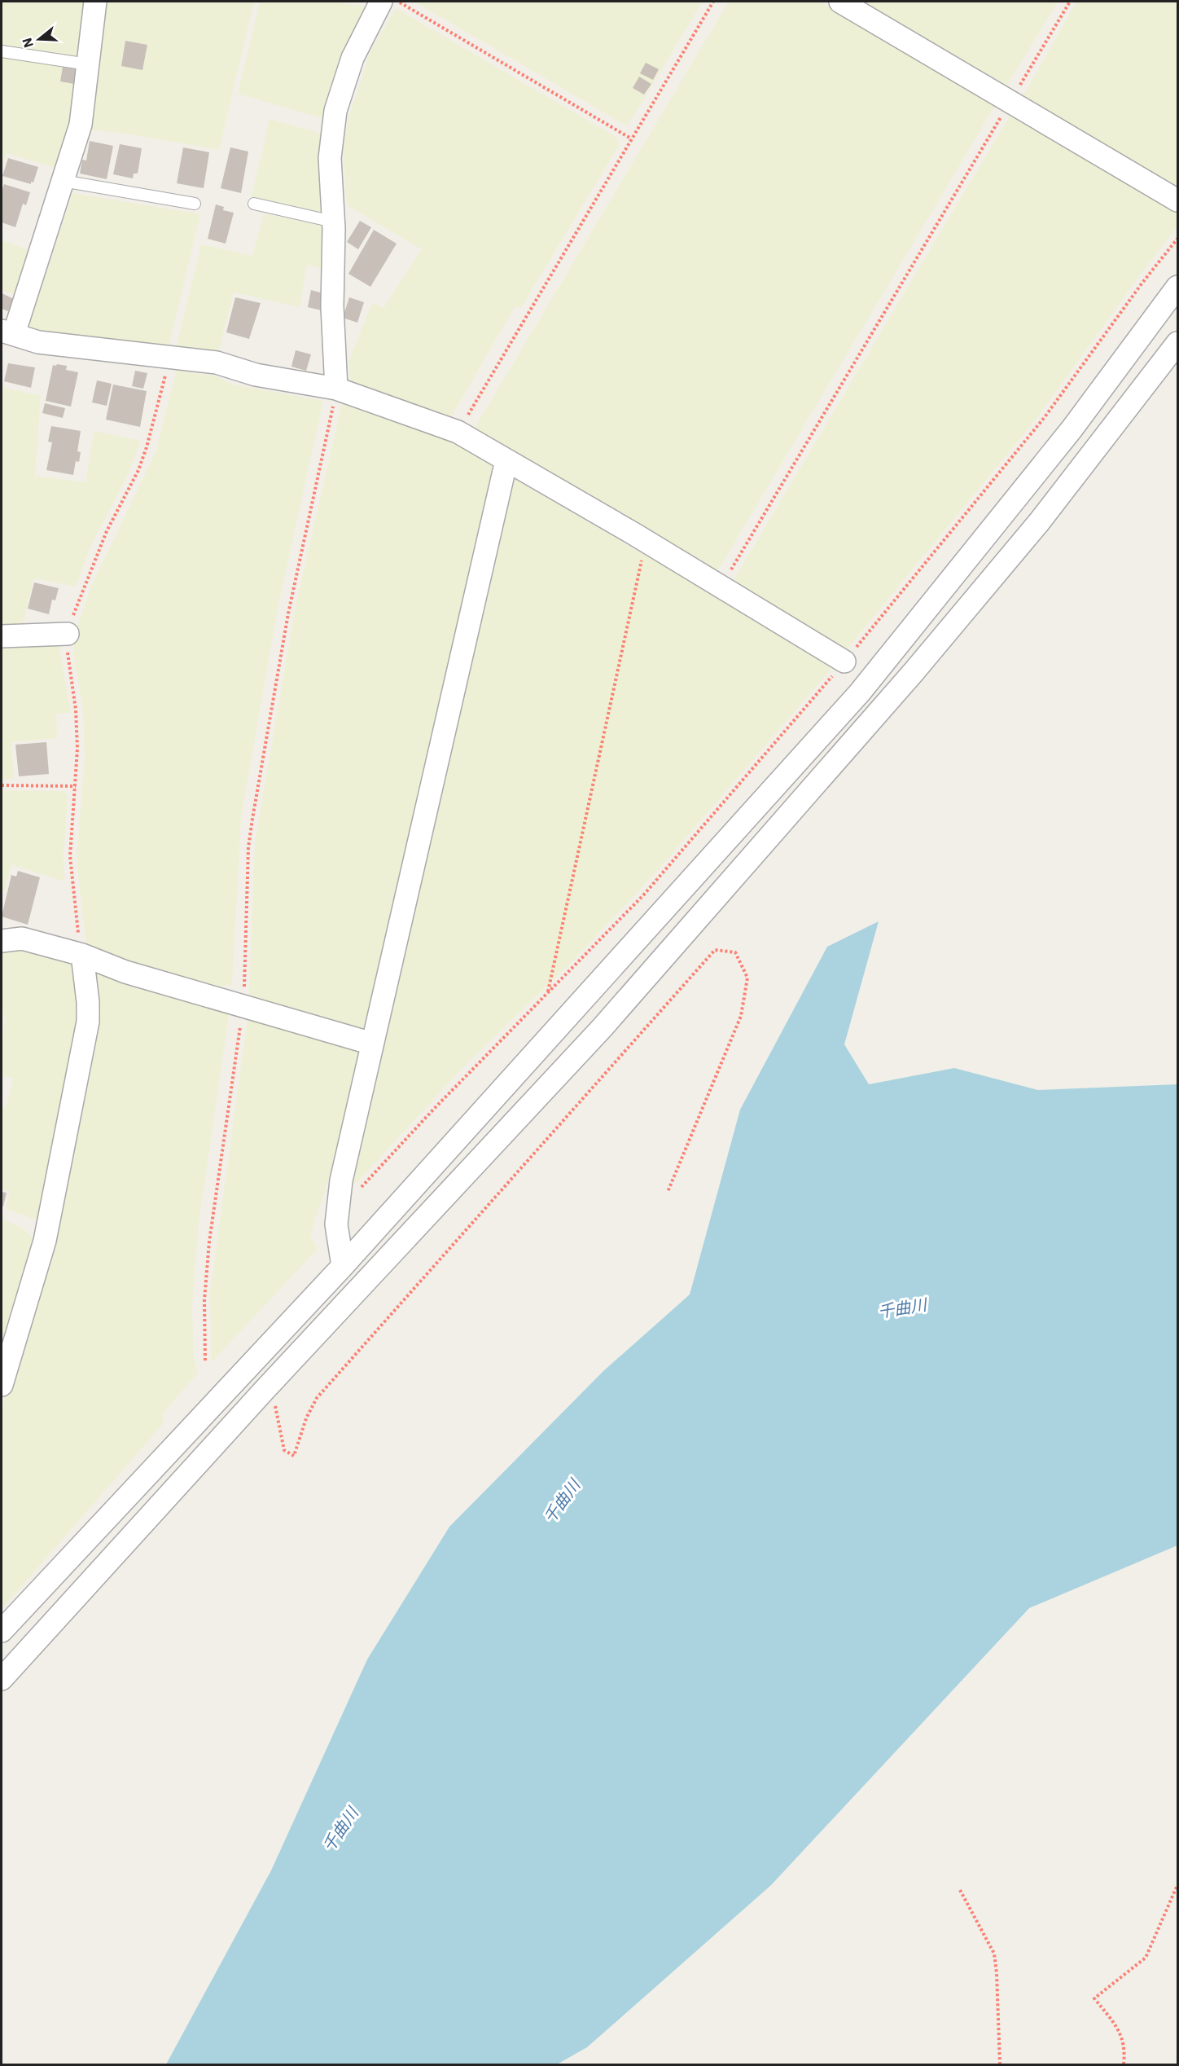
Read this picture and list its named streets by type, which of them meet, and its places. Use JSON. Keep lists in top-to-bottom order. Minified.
{"water":["千曲川"],"north":"left"}
